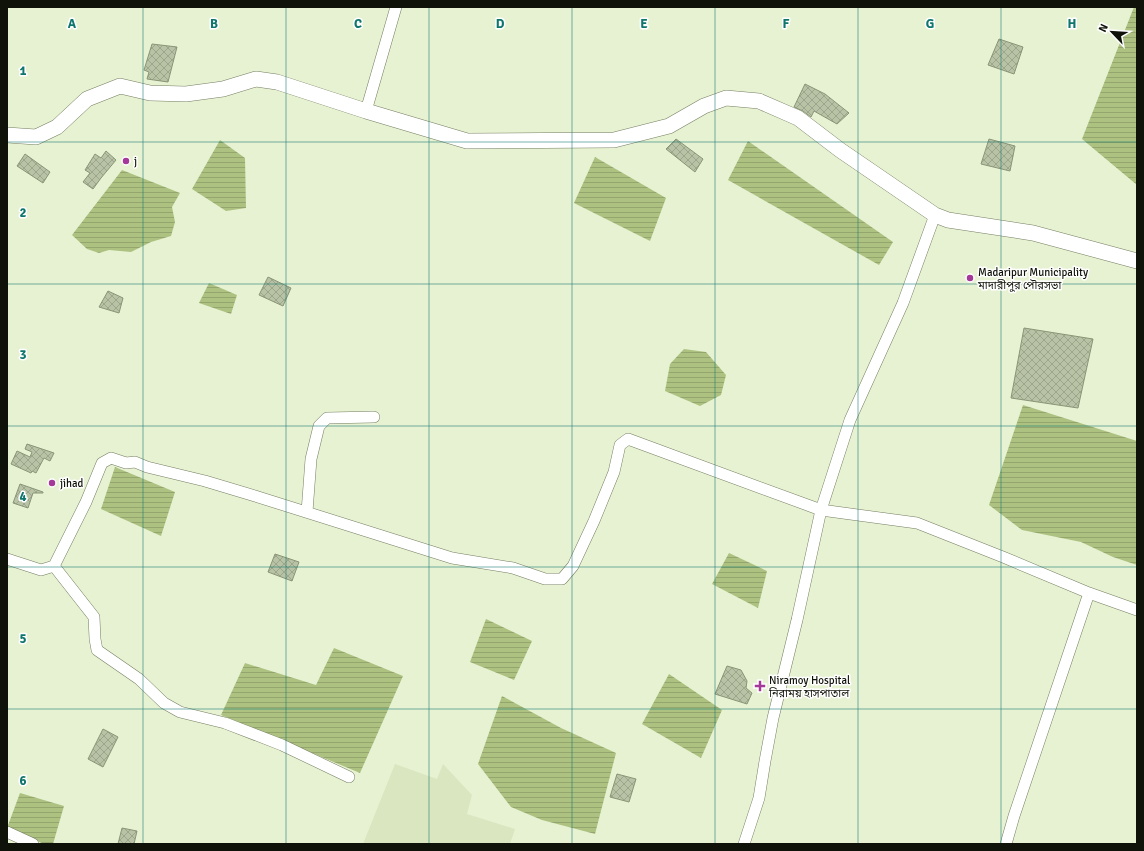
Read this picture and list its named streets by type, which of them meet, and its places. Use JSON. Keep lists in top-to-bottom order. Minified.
{"places":{"other":["j","Madaripur Municipality মাদারীপুর পৌরসভা","jihad"],"health":["Niramoy Hospital নিরাময় হাসপাতাল"]},"north":"top left","grid":{"columns":["A","B","C","D","E","F","G","H"],"rows":["1","2","3","4","5","6"]}}
